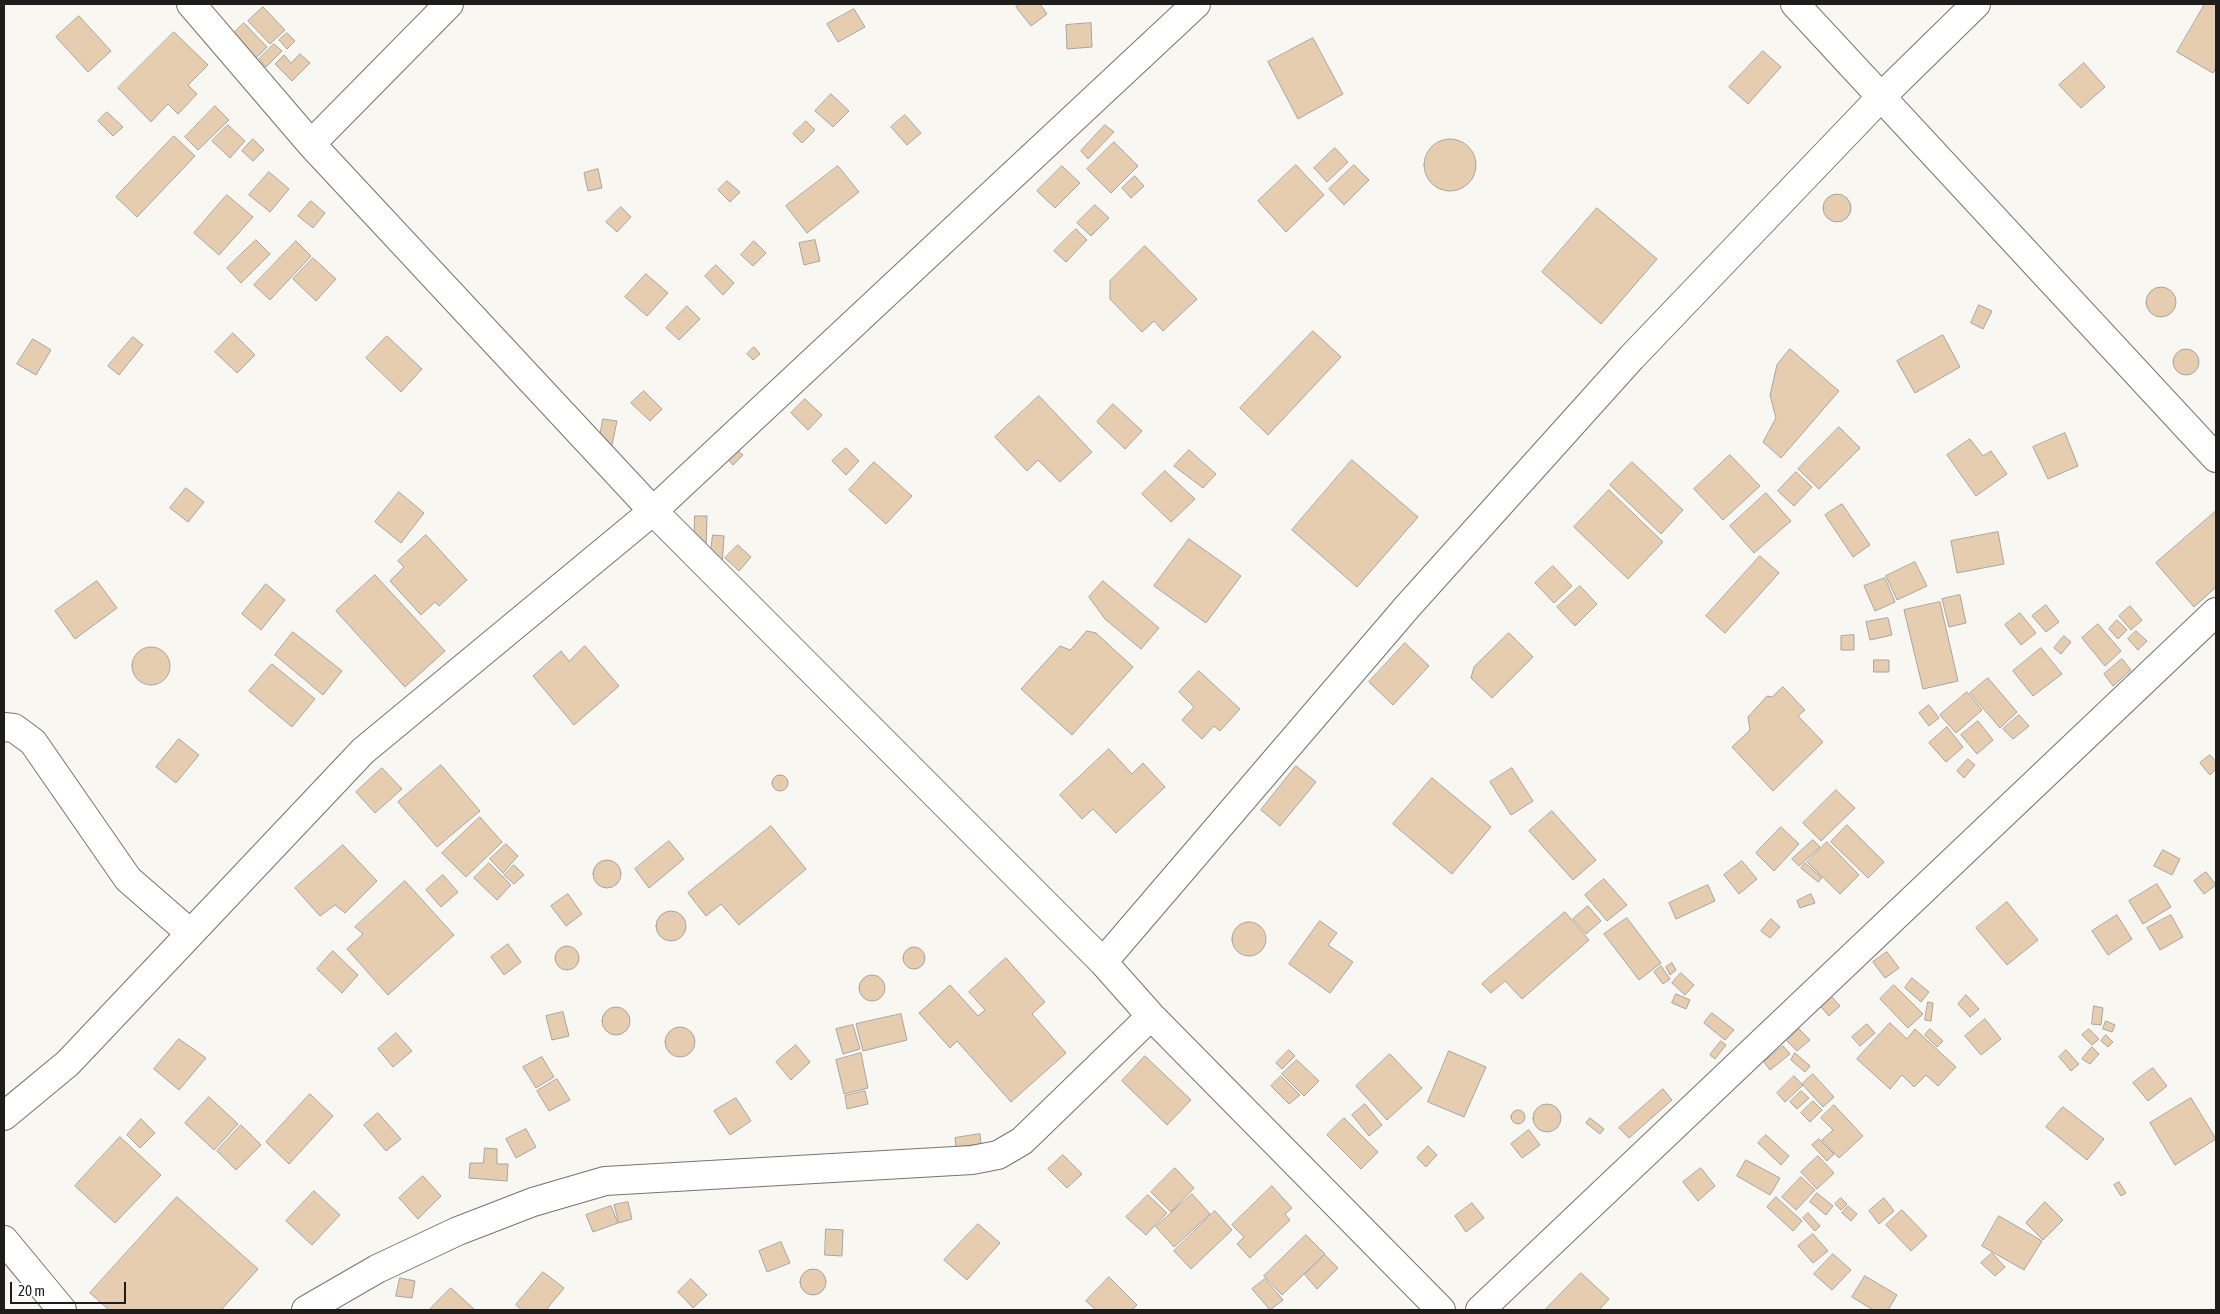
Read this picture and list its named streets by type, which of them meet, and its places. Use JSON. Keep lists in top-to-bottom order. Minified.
{"scale_bar":"20 m"}
